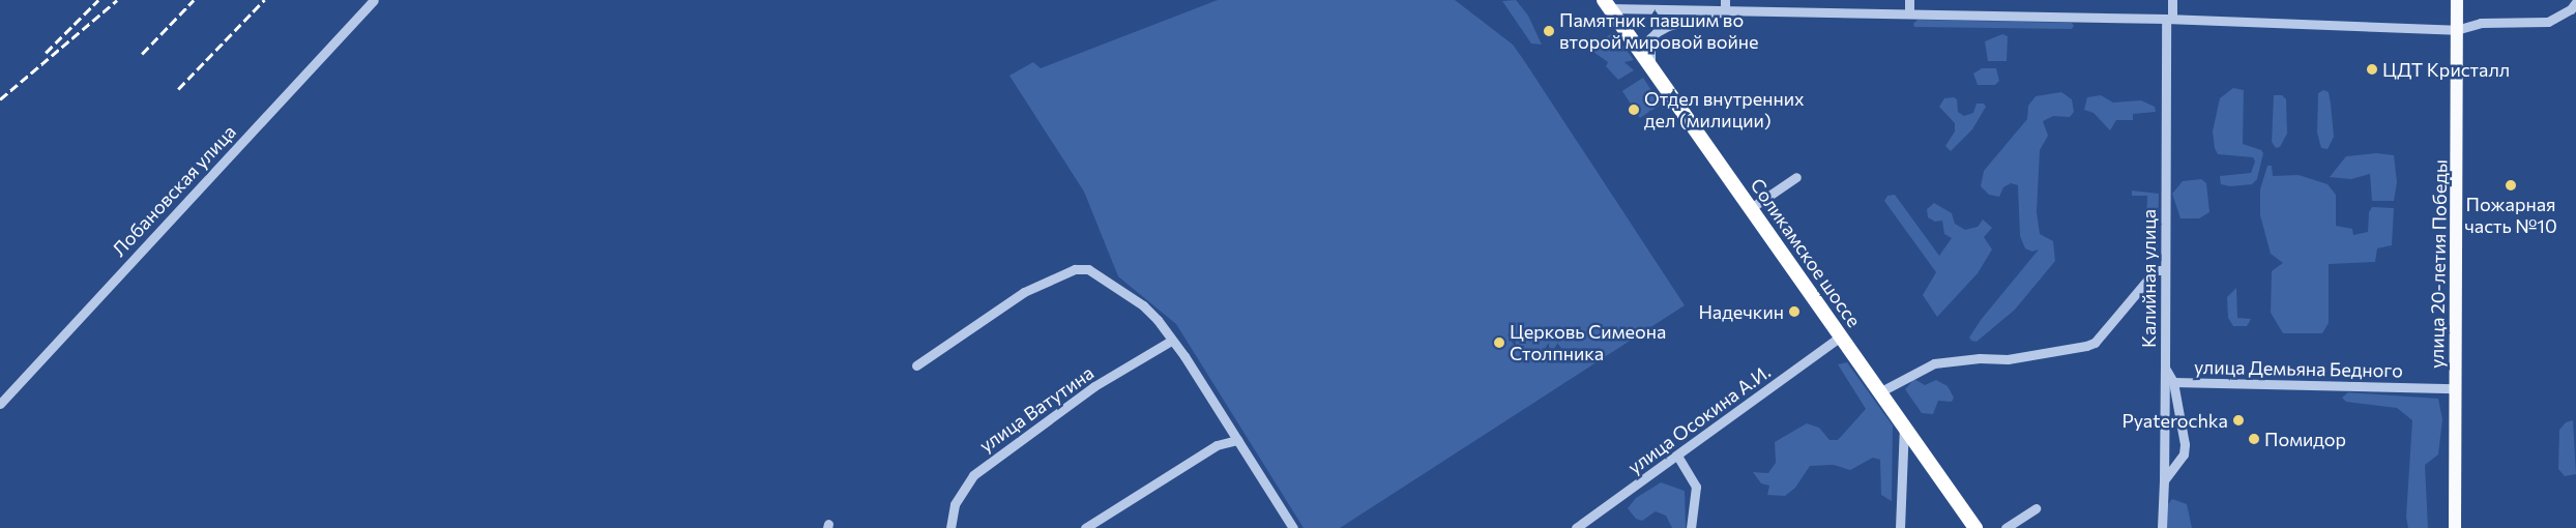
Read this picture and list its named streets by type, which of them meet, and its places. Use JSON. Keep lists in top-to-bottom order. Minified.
{"streets":{"highway":["Соликамское шоссе"],"main road":["улица 20-летия Победы"],"street":["Лобановская улица","Калийная улица","улица Демьяна Бедного","улица Ватутина","улица Осокина А.И."]},"crossings":[["Соликамское шоссе","улица Осокина А.И."],["улица 20-летия Победы","улица Демьяна Бедного"],["Калийная улица","улица Демьяна Бедного"]],"places":["Памятник павшим во второй мировой войне","ЦДТ Кристалл","Отдел внутренних дел (милиции)","Пожарная часть №10","Надечкин","Церковь Симеона Столпника","Pyaterochka","Помидор"]}
